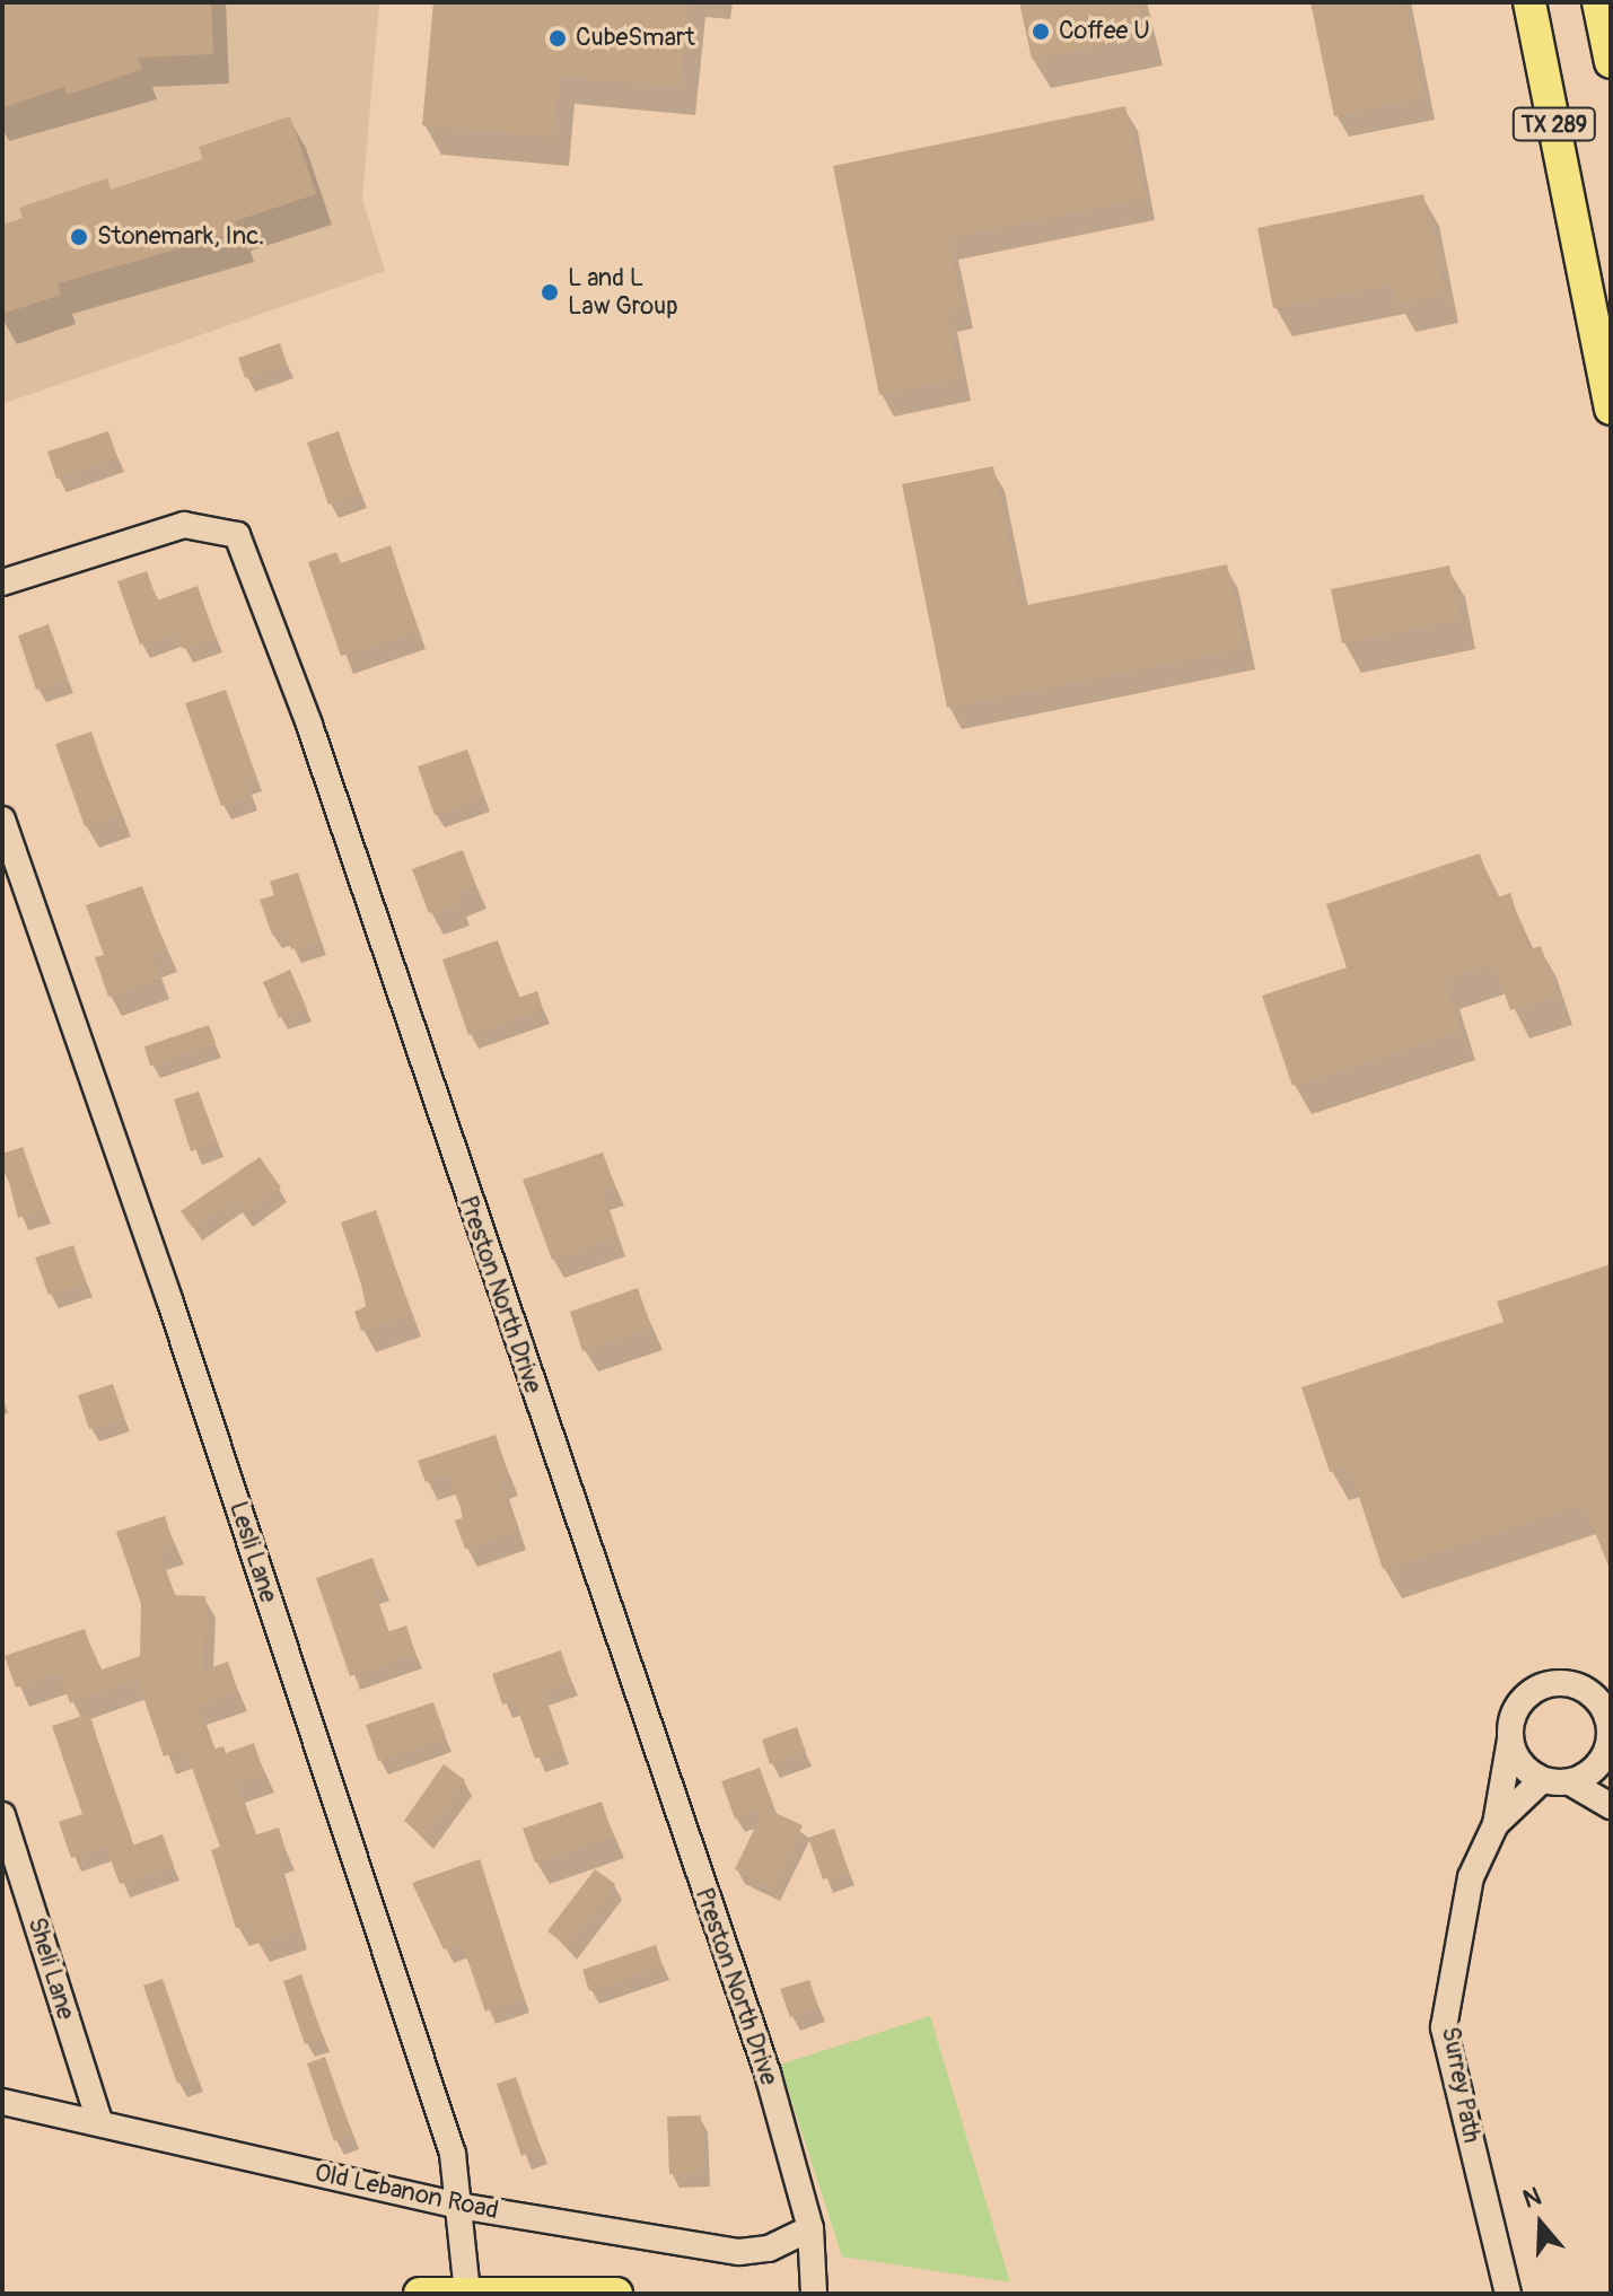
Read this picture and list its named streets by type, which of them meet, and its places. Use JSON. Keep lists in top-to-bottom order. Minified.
{"streets":{"main road":["TX 289"],"street":["Preston North Drive","Lesli Lane","Sheli Lane","Surrey Path","Old Lebanon Road"]},"crossings":[["Preston North Drive","Old Lebanon Road"],["Lesli Lane","Old Lebanon Road"],["Sheli Lane","Old Lebanon Road"]],"places":["Coffee U","CubeSmart","Stonemark, Inc.","L and L Law Group"],"north":"top"}
